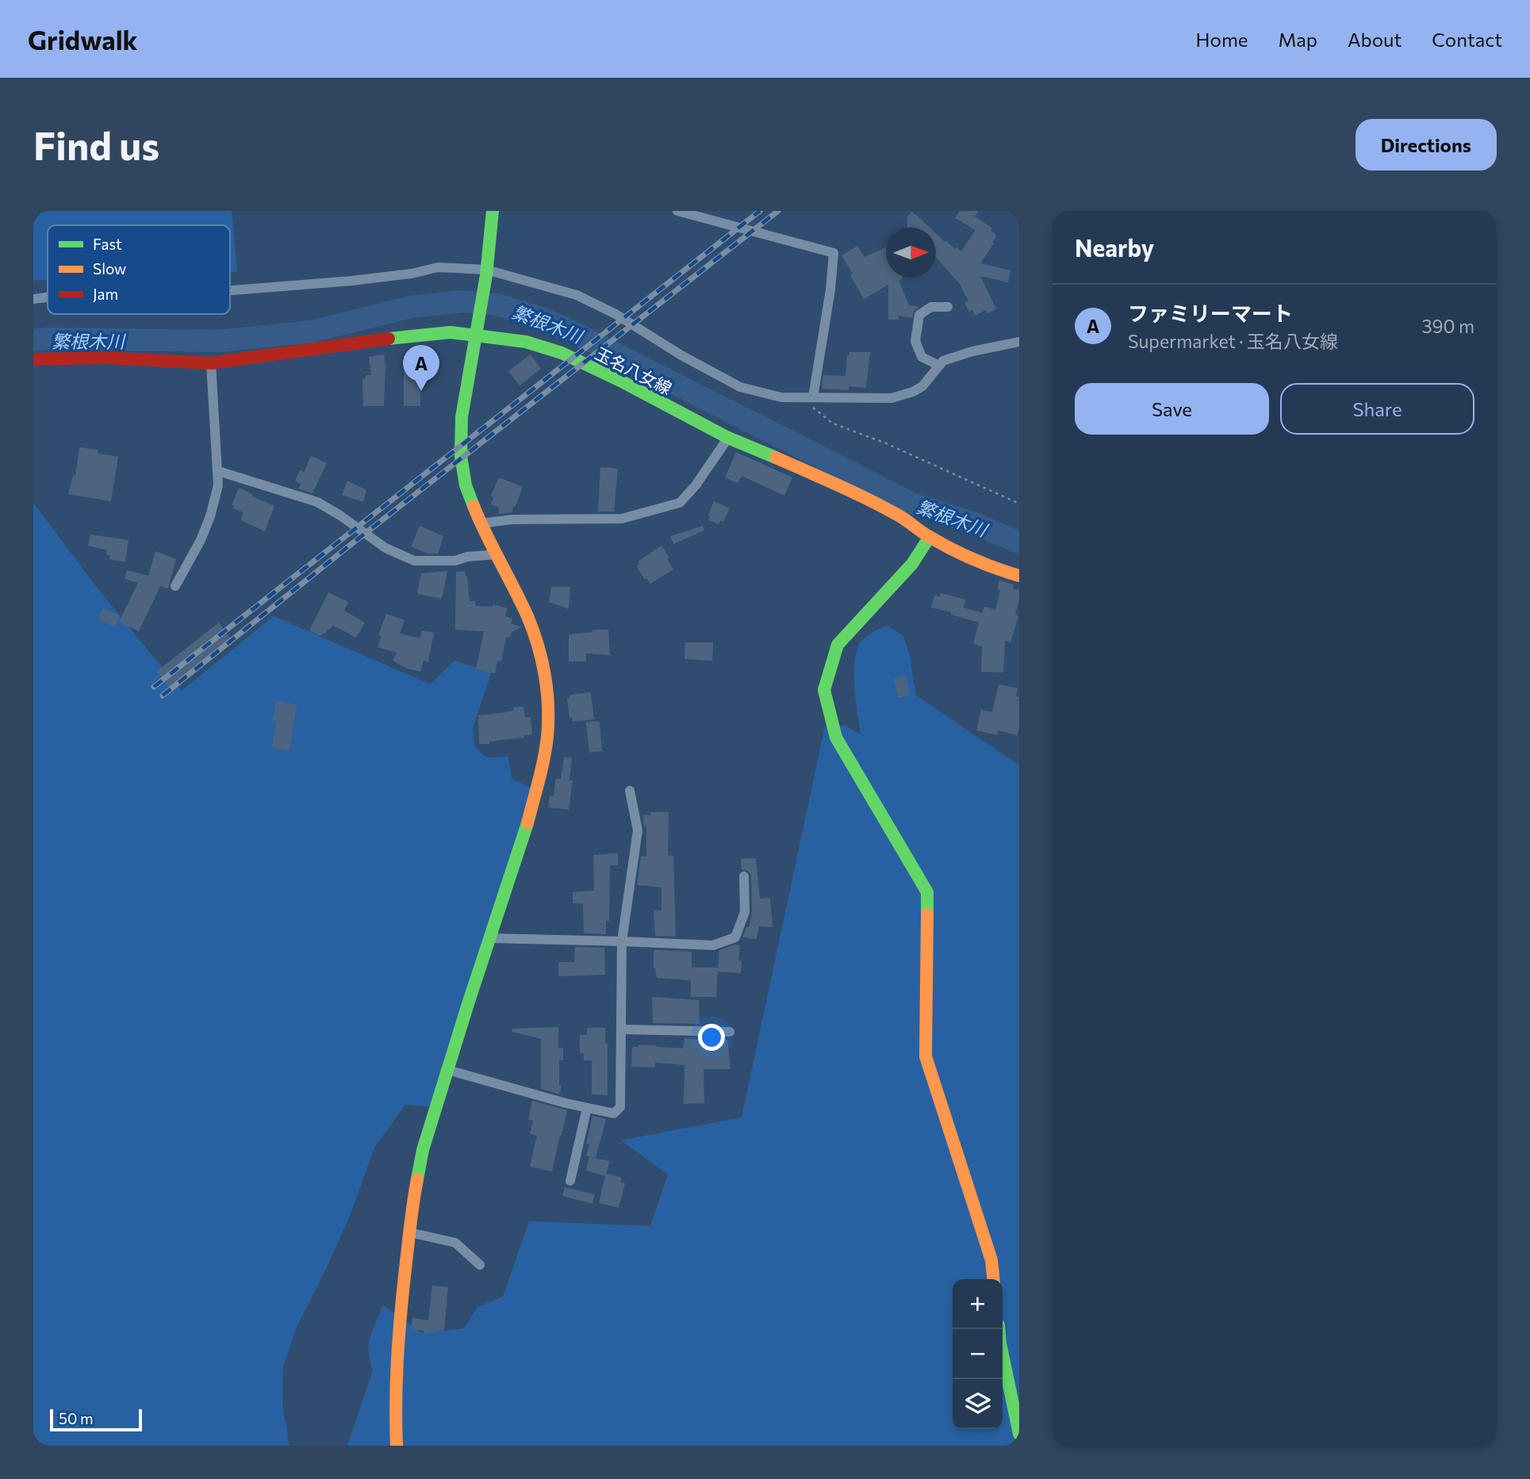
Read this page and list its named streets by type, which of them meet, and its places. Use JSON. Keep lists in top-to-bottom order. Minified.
{"streets":{"street":["玉名八女線"]},"water":["繁根木川"],"legend":["Fast","Slow","Jam"],"scale_bar":"50 m","north":"right","page":{"header":"Gridwalk","nav":["Home","Map","About","Contact"],"buttons":["Directions",["Save","Share"]],"title":"Find us","heading":"Nearby","list":[{"mark":"A","name":"ファミリーマート","note":"Supermarket · 玉名八女線","value":"390 m"}],"pins":"A","map_buttons":["+","−"],"scale":"50 m"}}
